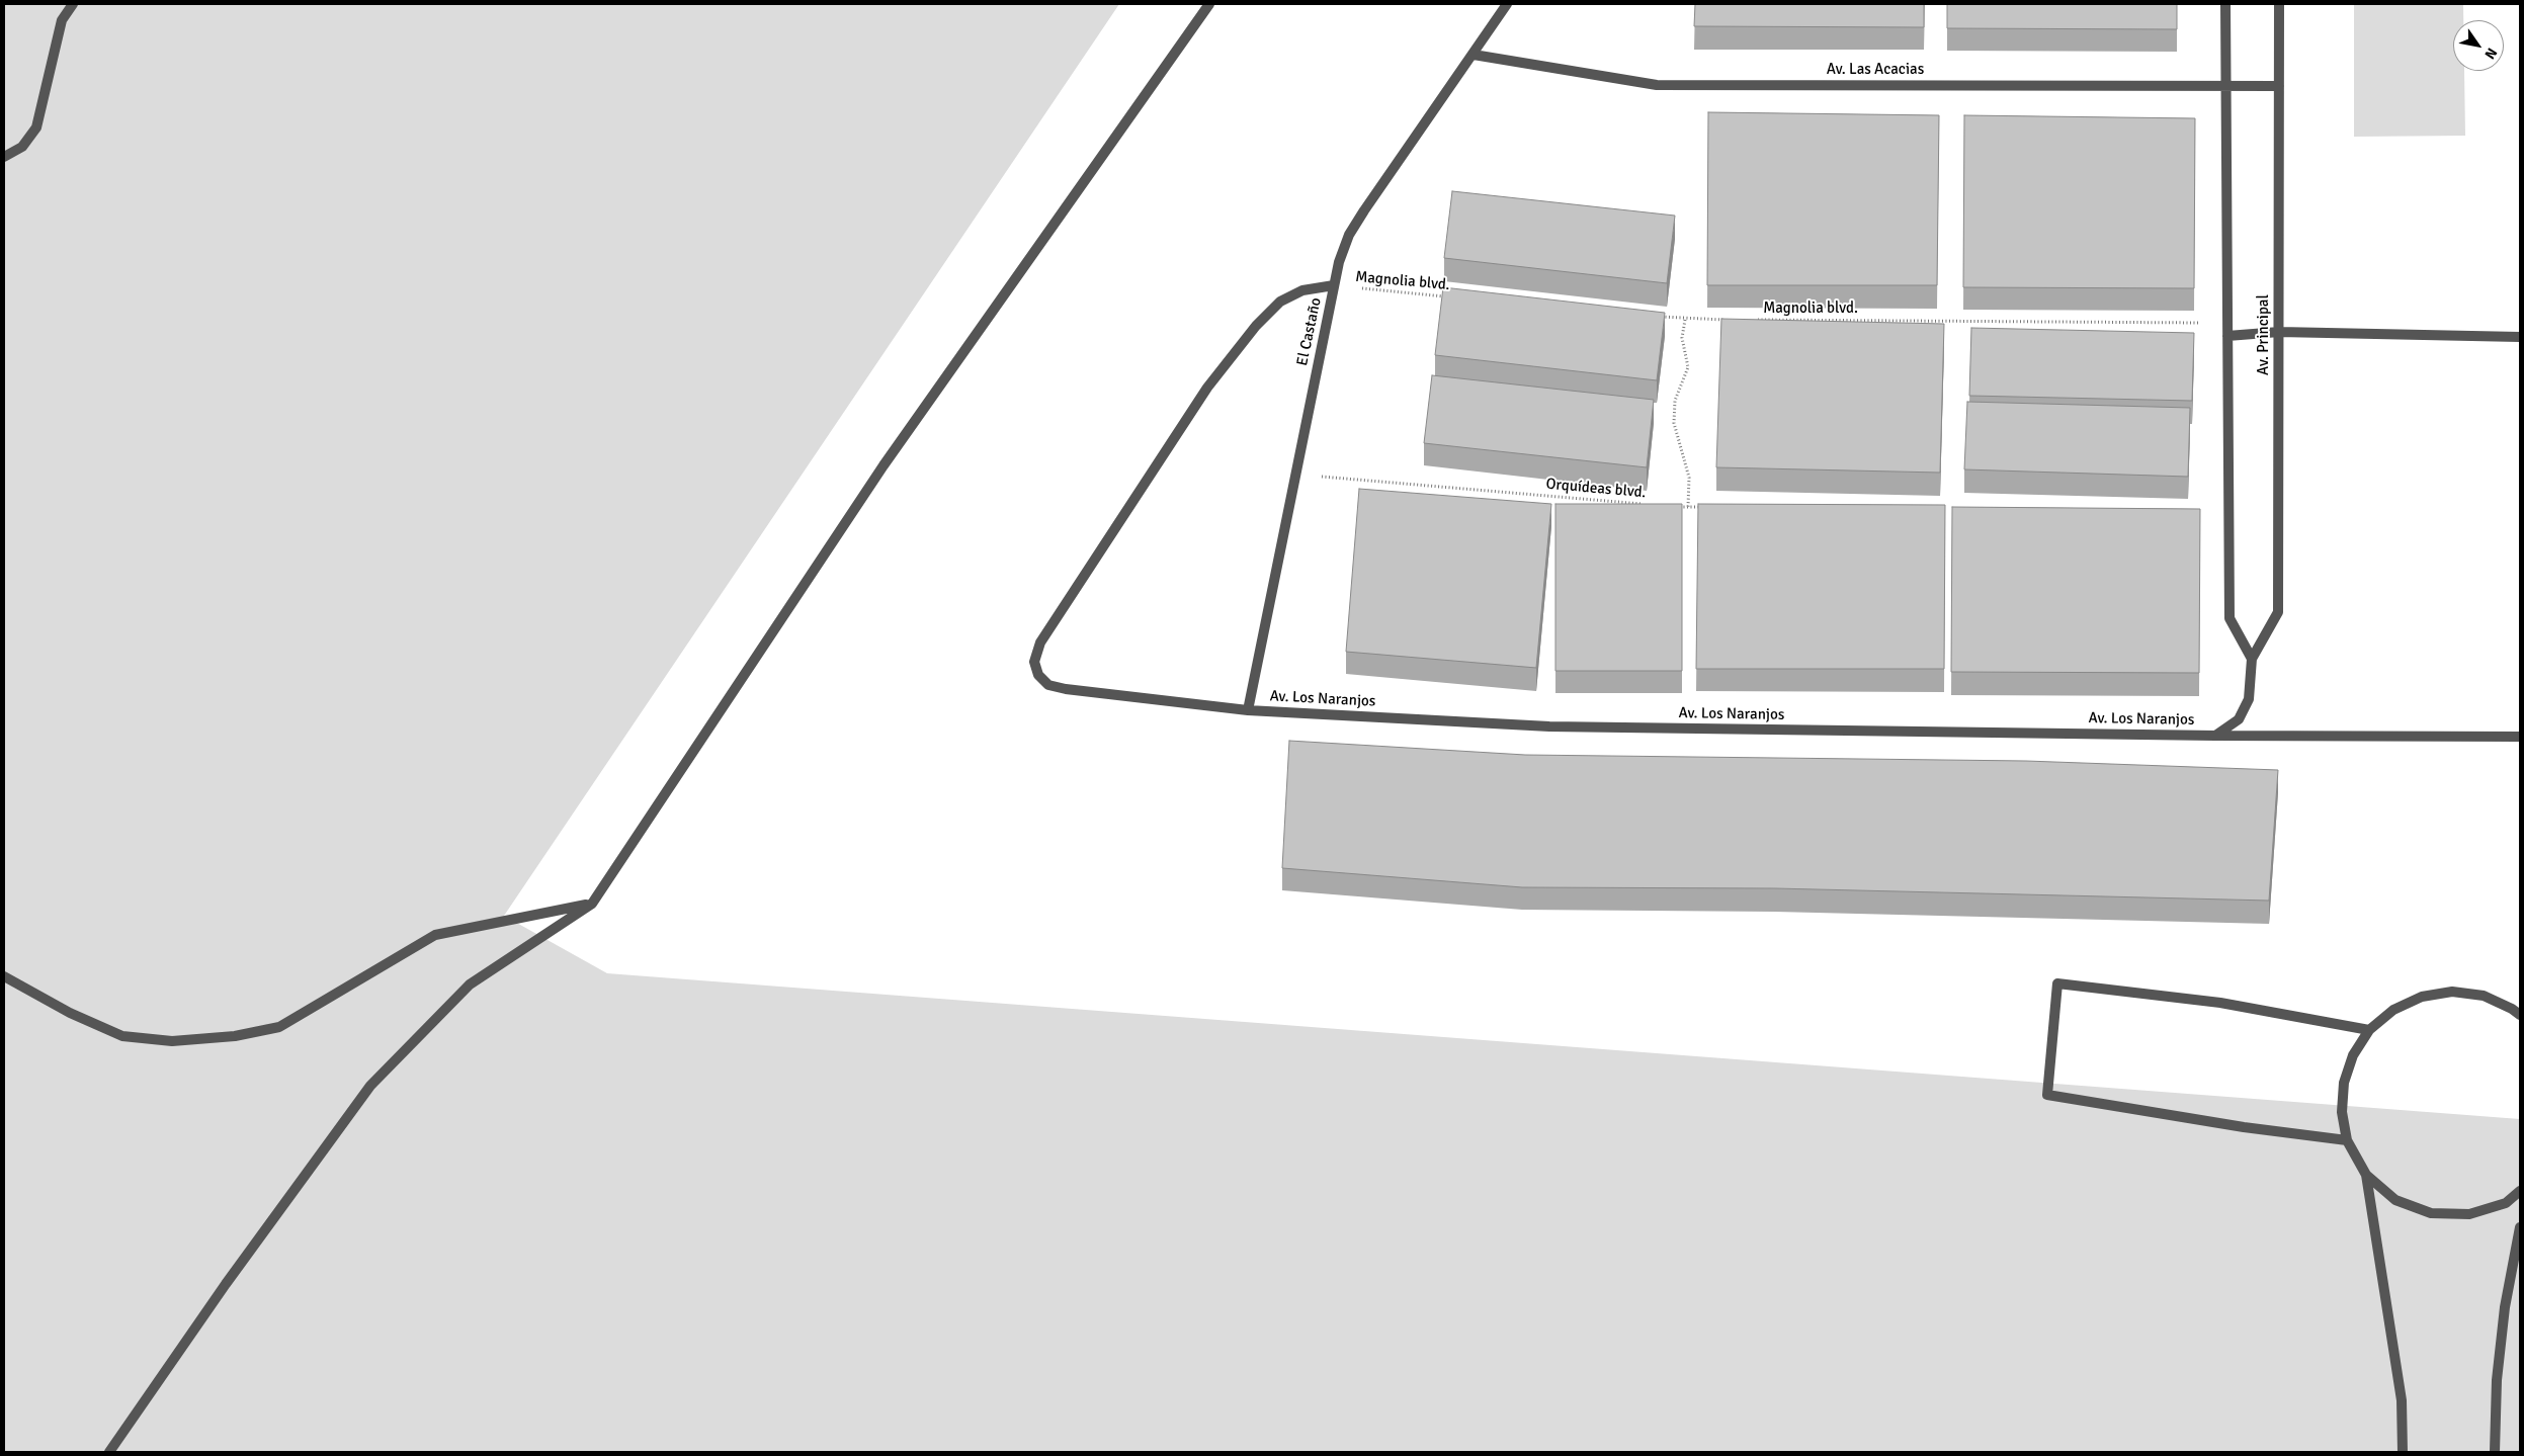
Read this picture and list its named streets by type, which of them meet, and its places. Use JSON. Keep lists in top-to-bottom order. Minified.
{"streets":{"street":["Av. Las Acacias","El Castaño","Av. Principal","Av. Los Naranjos"],"path":["Magnolia blvd.","Orquídeas blvd."]},"crossings":[["Av. Las Acacias","El Castaño"],["Av. Las Acacias","Av. Principal"],["Magnolia blvd.","El Castaño"],["Magnolia blvd.","Av. Los Naranjos"],["El Castaño","Orquídeas blvd."],["El Castaño","Av. Los Naranjos"],["Av. Principal","Av. Los Naranjos"]],"north":"bottom right"}
